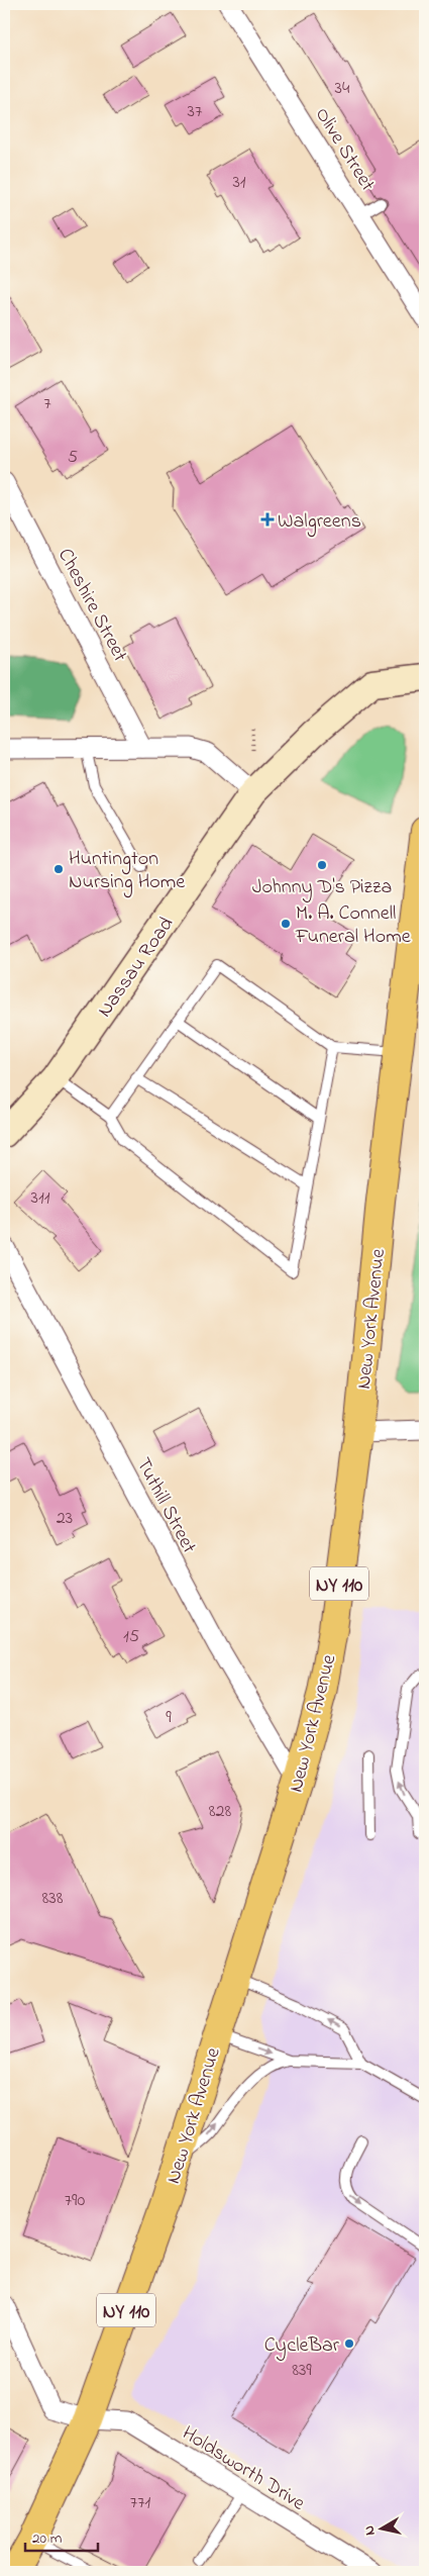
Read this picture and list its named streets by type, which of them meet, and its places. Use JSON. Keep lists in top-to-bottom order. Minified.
{"streets":{"main road":["Nassau Road","New York Avenue","NY 110"],"street":["Olive Street","Cheshire Street","Tuthill Street","Holdsworth Drive"]},"crossings":[["New York Avenue","Tuthill Street"],["New York Avenue","Holdsworth Drive"]],"places":{"health":["Walgreens"],"other":["Johnny D's Pizza","Huntington Nursing Home","M. A. Connell Funeral Home","CycleBar"]},"house_numbers":["34","37","31","7","5","311","23","15","9","828","838","790","839","771"],"scale_bar":"20 m","north":"left"}
